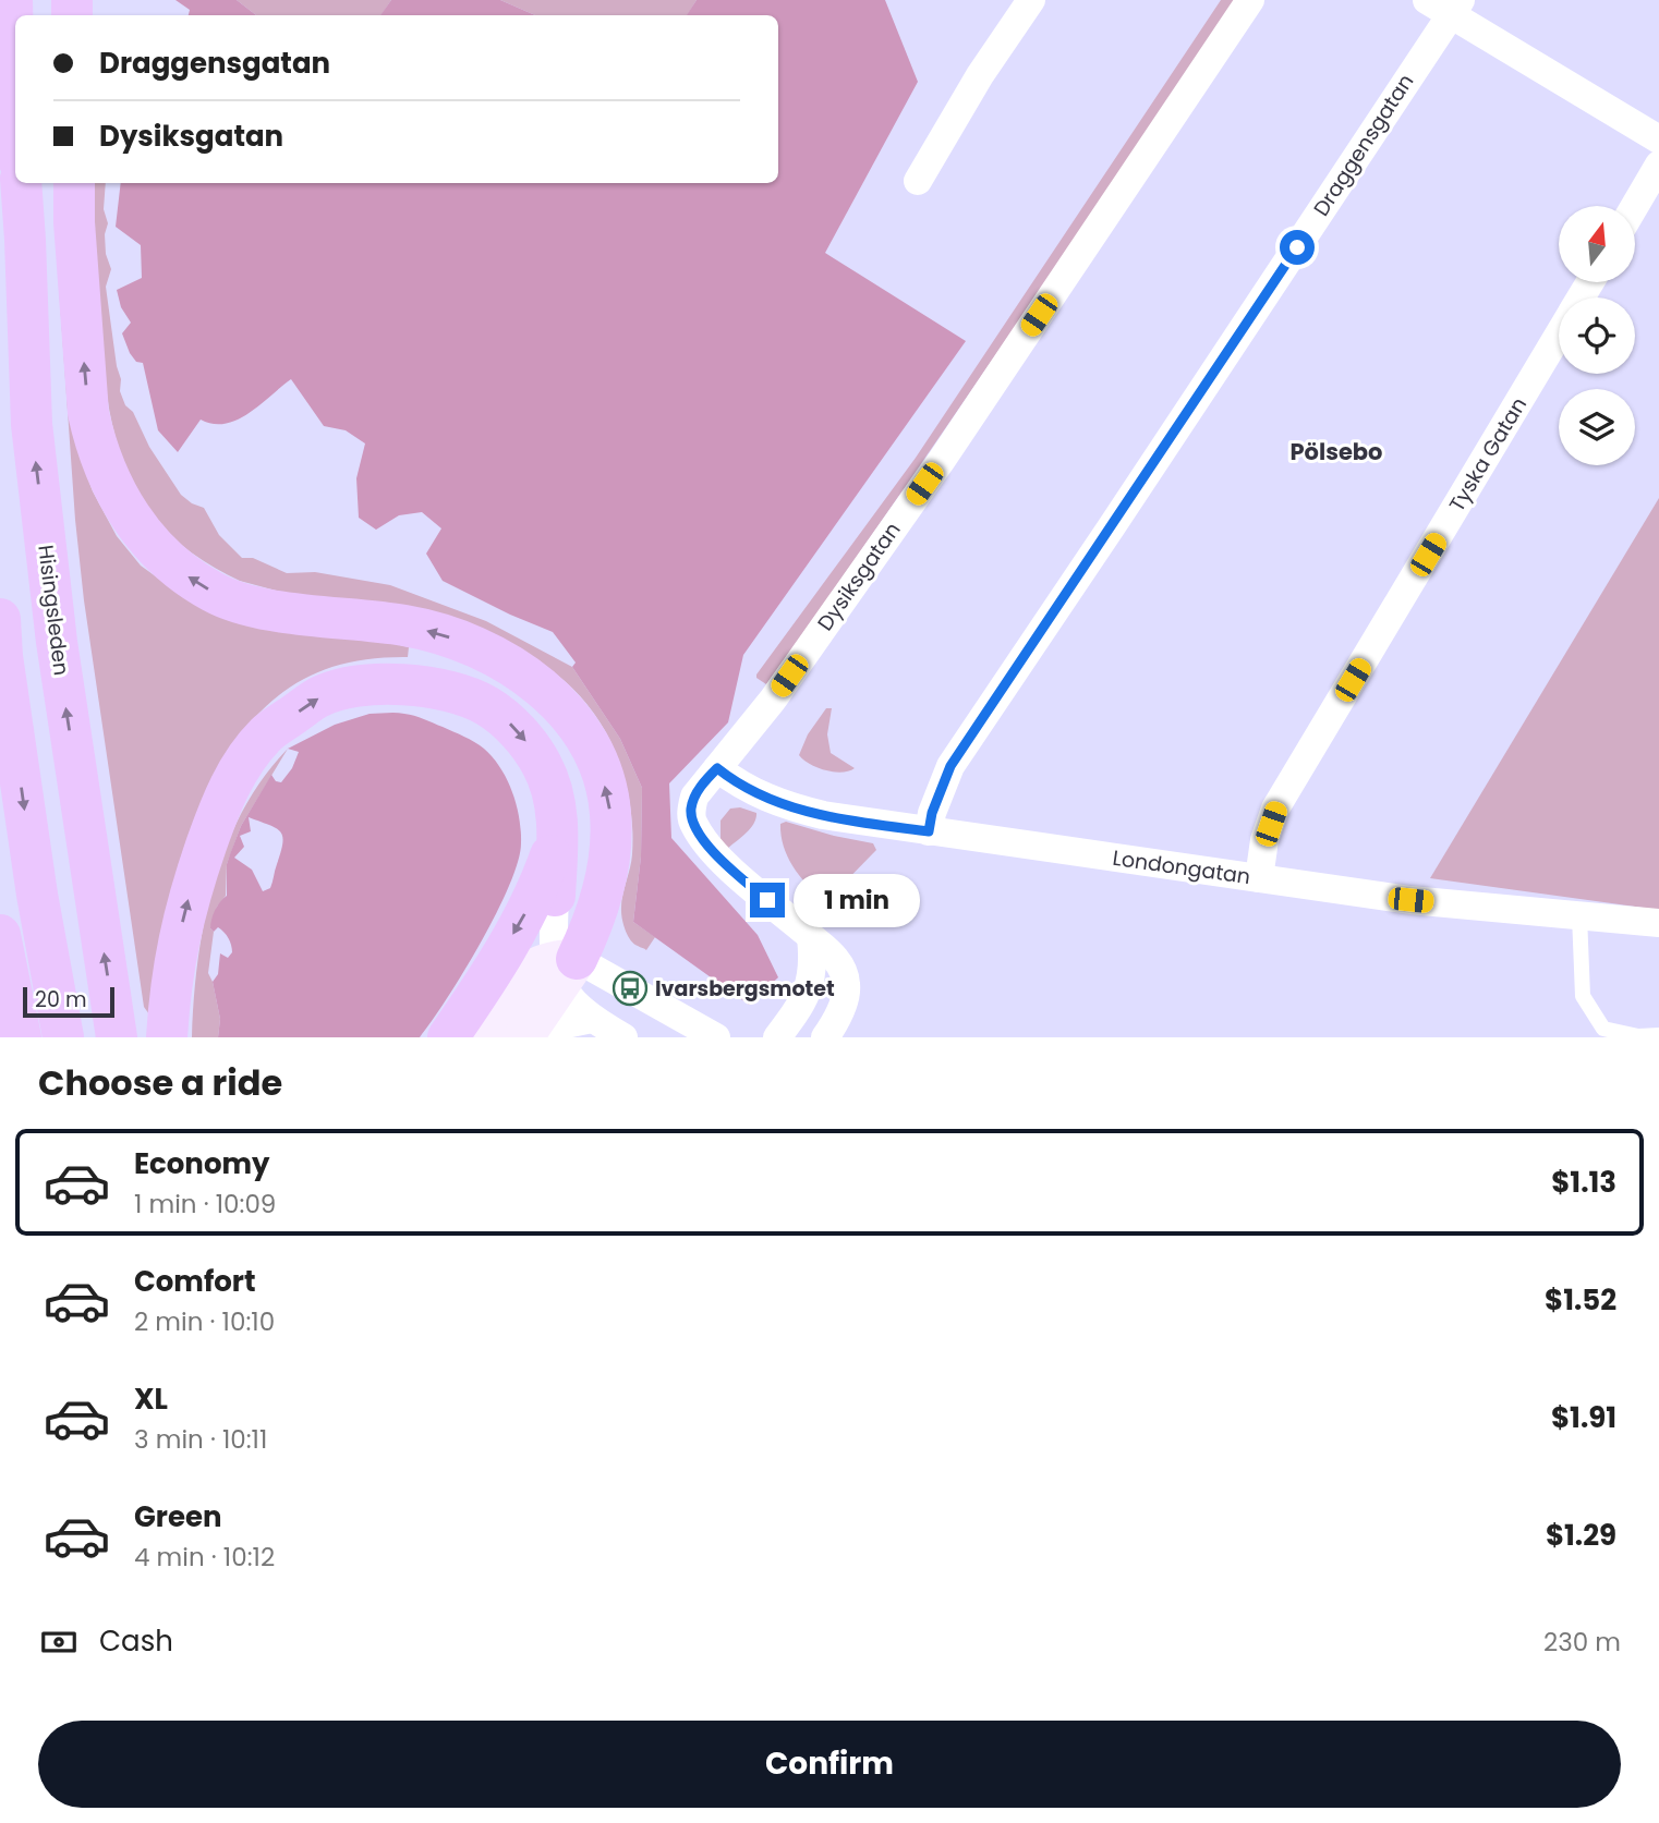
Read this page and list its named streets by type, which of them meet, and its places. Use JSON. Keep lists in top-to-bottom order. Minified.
{"streets":{"highway":["Hisingsleden"],"street":["Draggensgatan","Tyska Gatan","Dysiksgatan","Londongatan"]},"crossings":[["Draggensgatan","Londongatan"],["Tyska Gatan","Londongatan"],["Dysiksgatan","Londongatan"]],"districts":["Pölsebo"],"places":{"bus stop":["Ivarsbergsmotet"]},"scale_bar":"20 m","north":"top","page":{"banner":["Draggensgatan","Dysiksgatan"],"bubble":"1 min","scale":"20 m","heading":"Choose a ride","list":[{"name":"Economy","note":"1 min · 10:09","value":"$1.13"},{"name":"Comfort","note":"2 min · 10:10","value":"$1.52"},{"name":"XL","note":"3 min · 10:11","value":"$1.91"},{"name":"Green","note":"4 min · 10:12","value":"$1.29"}],"pay":["Cash","230 m"],"buttons":"Confirm"}}
